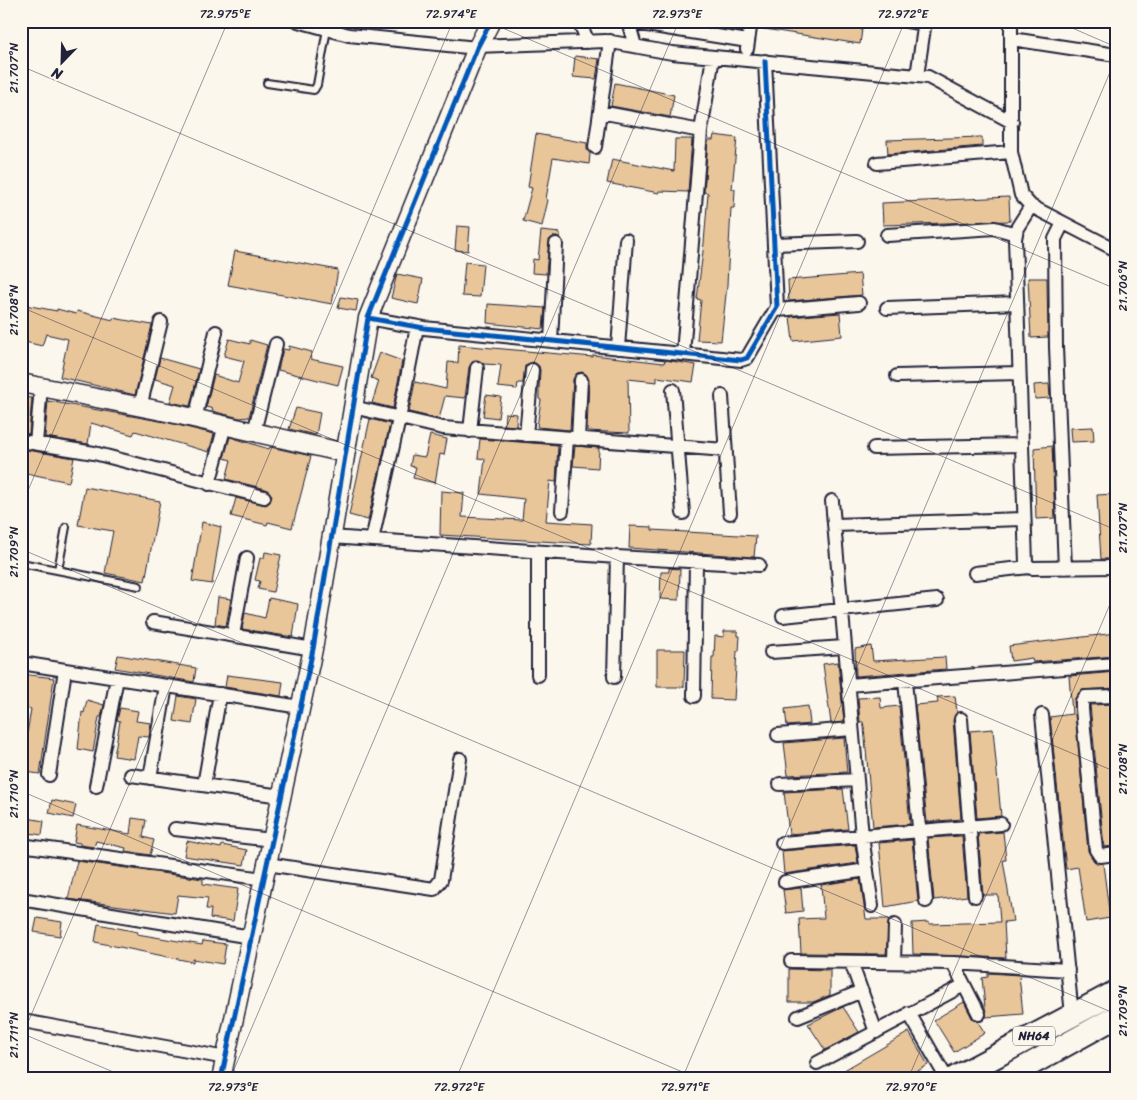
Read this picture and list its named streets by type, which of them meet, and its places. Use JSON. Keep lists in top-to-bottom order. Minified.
{"streets":{"highway":["NH64"]},"north":"bottom left","coordinates":["72.975°E","72.974°E","72.973°E","72.972°E","21.707°N","21.706°N","21.708°N","21.709°N","21.710°N","21.711°N","72.971°E","72.970°E"]}
